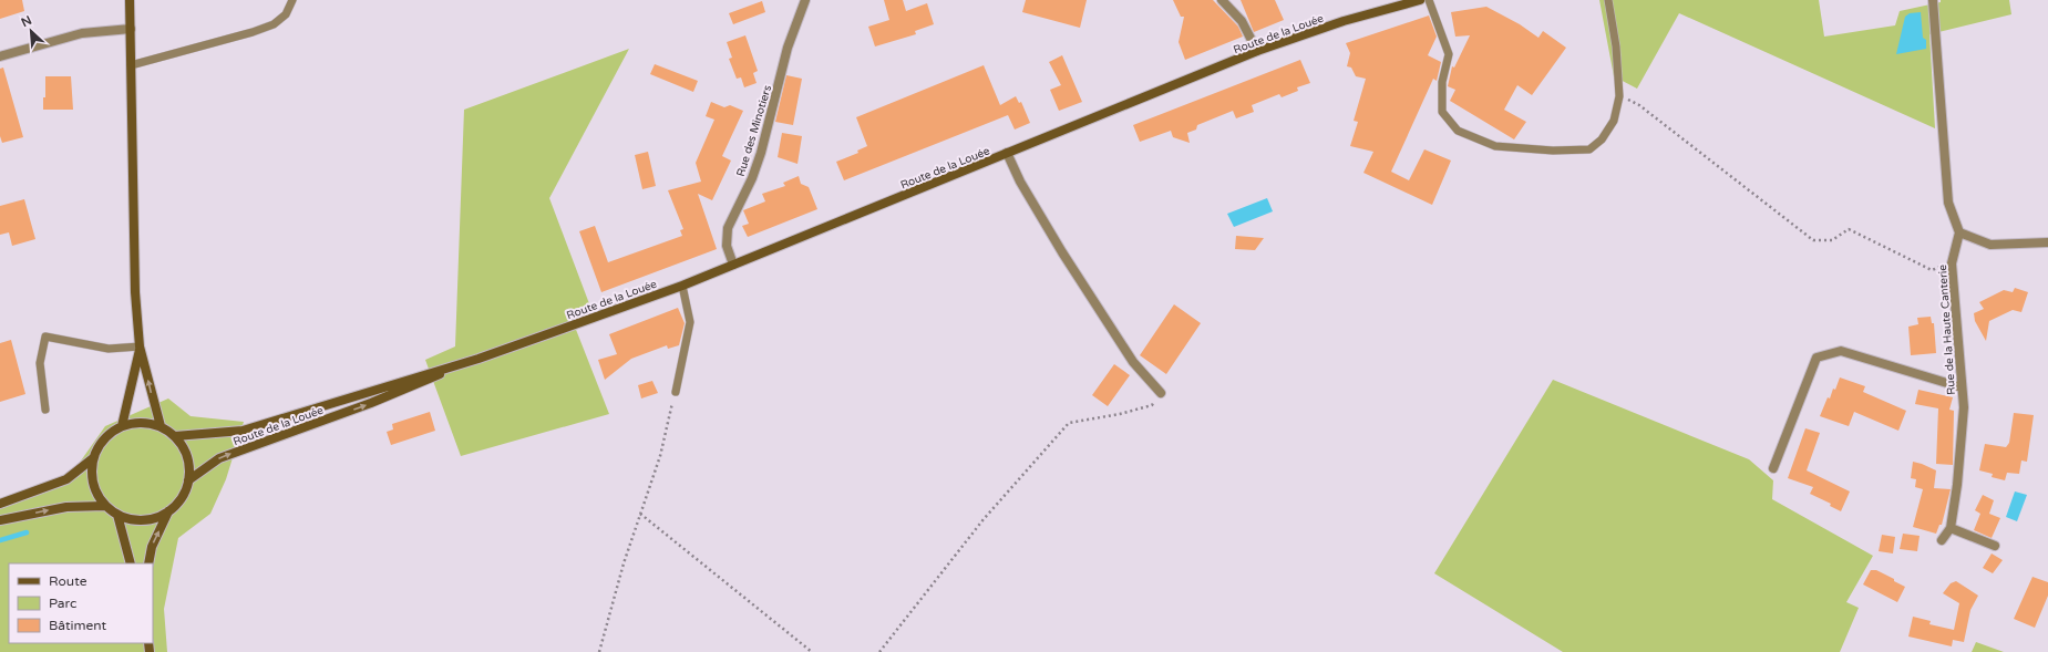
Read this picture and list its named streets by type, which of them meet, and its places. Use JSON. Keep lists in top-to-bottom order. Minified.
{"streets":{"main road":["Route de la Louée"],"street":["Rue des Minotiers","Rue de la Haute Canterie"]},"crossings":[["Route de la Louée","Rue des Minotiers"]],"legend":["Route","Parc","Bâtiment"],"north":"top left"}
